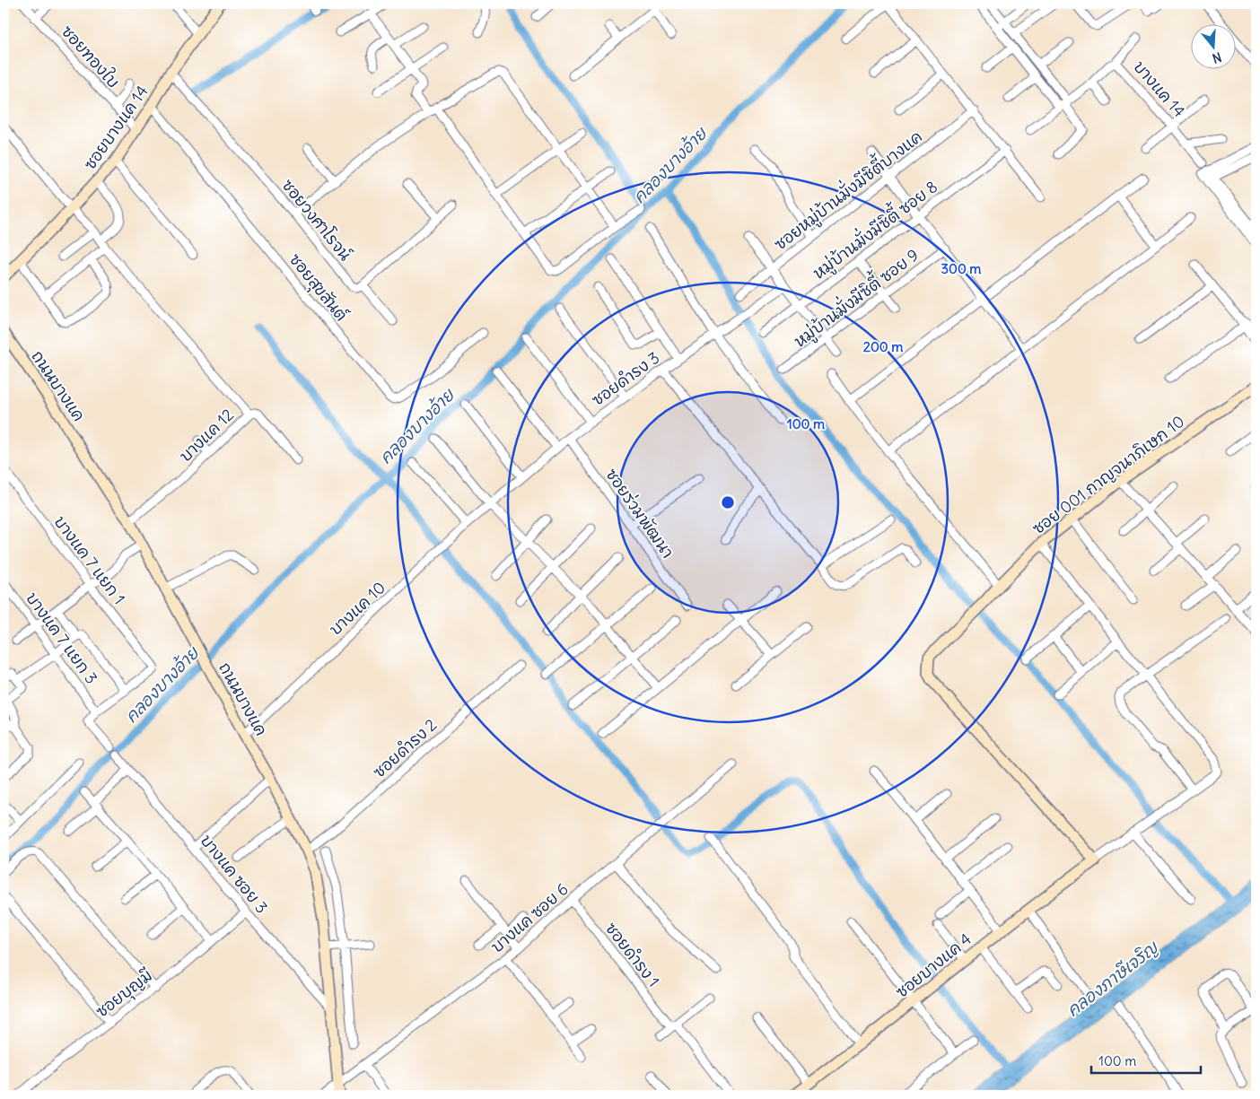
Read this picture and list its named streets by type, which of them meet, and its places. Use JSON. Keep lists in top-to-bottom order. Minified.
{"streets":{"street":["ซอยทองใบ","บางแค 14","ซอยบางแค 14","ซอยหมู่บ้านมั่งมีซิตี้บางแค","ซอยวงศาโรจน์","หมู่บ้านมั่งมีซิตี้ ซอย 8","ซอยสุขสันต์","หมู่บ้านมั่งมีซิตี้ ซอย 9","ซอยดำรง 3","ถนนบางแค","บางแค 12","ซอย 001 กาญจนาภิเษก 10","ซอยร่วมพัฒนา","บางแค 7 แยก 1","บางแค 10","บางแค 7 แยก 3","ซอยดำรง 2","บางแค ซอย 3","บางแค ซอย 6","ซอยดำรง 1","ซอยบางแค 4","ซอยบุญมี"]},"crossings":[["ซอยทองใบ","ซอยบางแค 14"],["ซอยบางแค 14","ซอยวงศาโรจน์"],["ซอยบางแค 14","ซอยสุขสันต์"],["ซอยดำรง 3","ซอยร่วมพัฒนา"],["ซอยดำรง 3","บางแค 10"],["ถนนบางแค","บางแค 12"],["ถนนบางแค","บางแค 10"],["ถนนบางแค","ซอยดำรง 2"],["ถนนบางแค","บางแค ซอย 3"],["ถนนบางแค","บางแค ซอย 6"],["ซอย 001 กาญจนาภิเษก 10","ซอยบางแค 4"],["บางแค ซอย 3","ซอยบุญมี"],["บางแค ซอย 6","ซอยดำรง 1"]],"water":["คลองบางอ้าย","คลองภาษีเจริญ"],"scale_bar":"100 m","north":"bottom","rings":["300 m","200 m","100 m"]}
